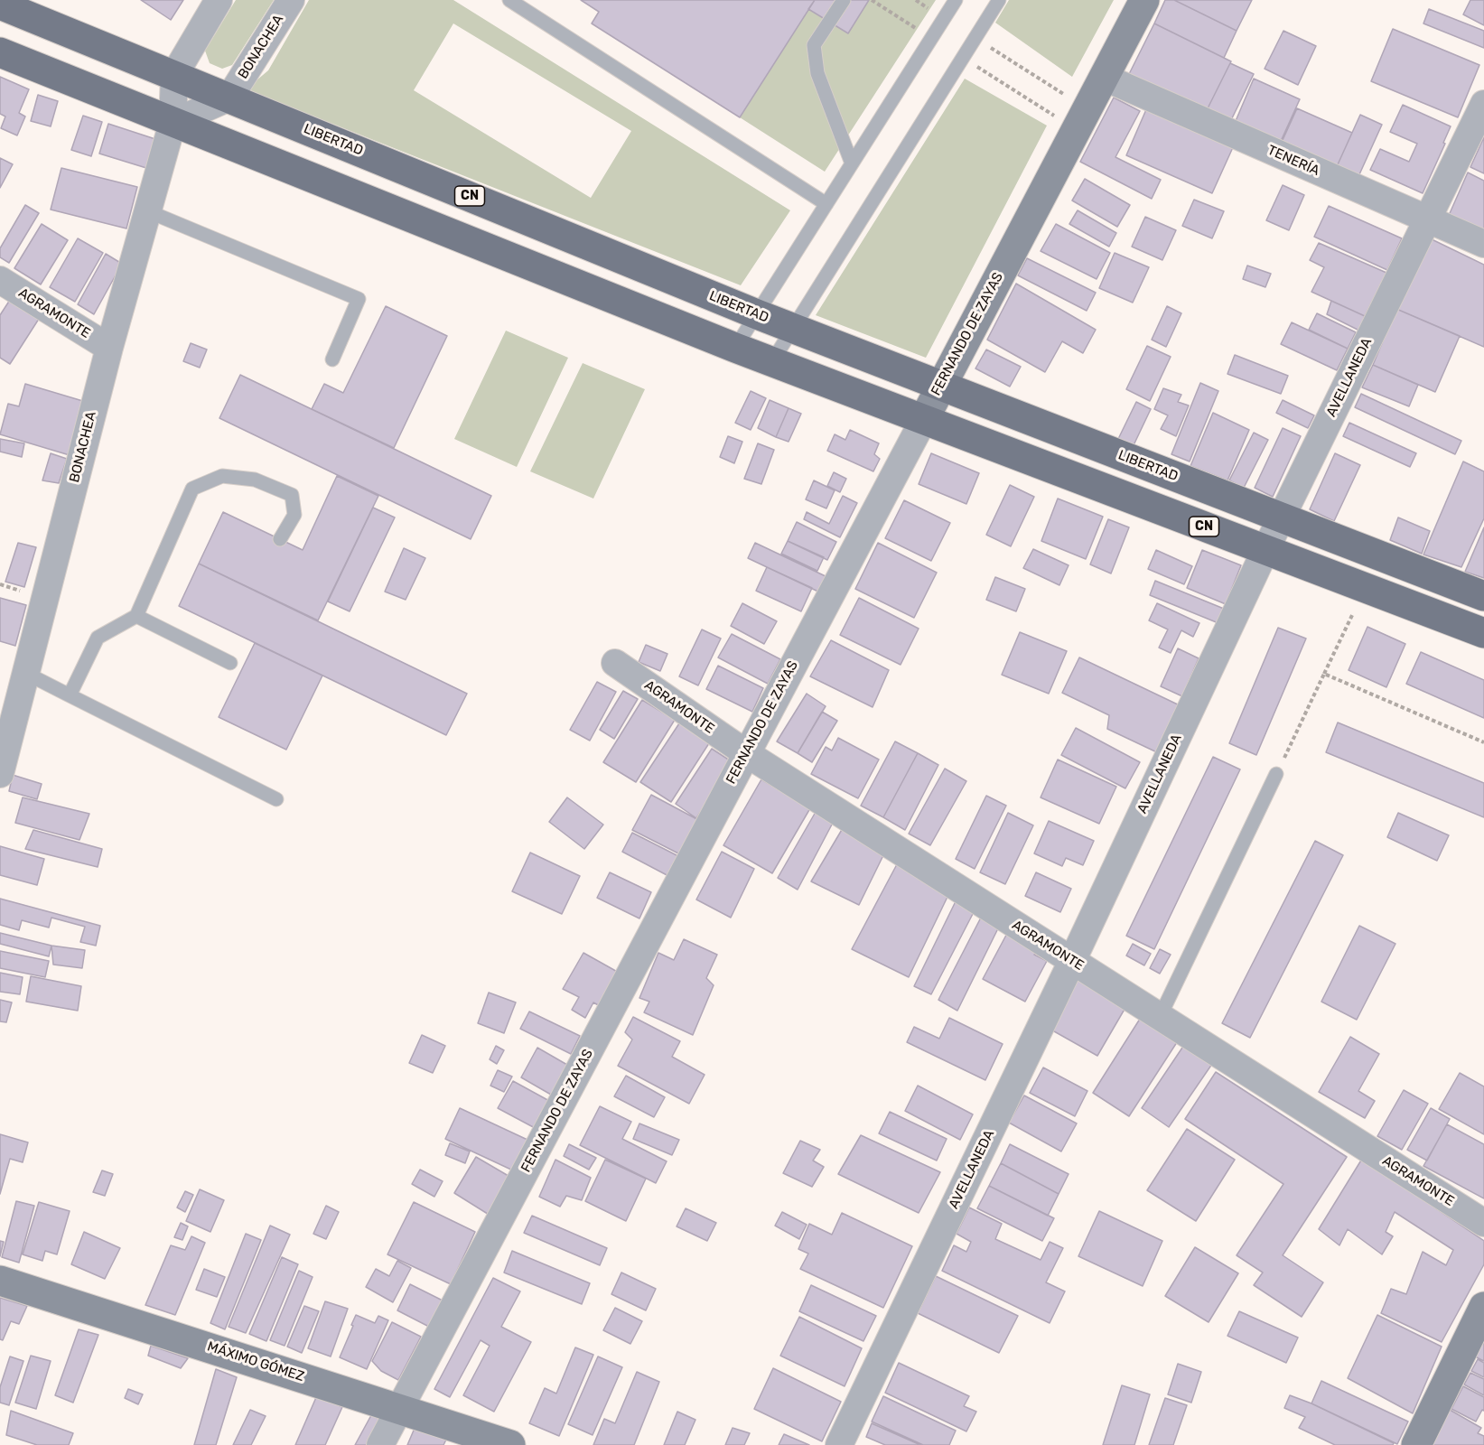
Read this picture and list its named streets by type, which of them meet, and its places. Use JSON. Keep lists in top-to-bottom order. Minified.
{"streets":{"main road":["LIBERTAD","CN"],"street":["BONACHEA","TENERÍA","AGRAMONTE","FERNANDO DE ZAYAS","AVELLANEDA","MÁXIMO GÓMEZ"]},"crossings":[["BONACHEA","LIBERTAD"],["BONACHEA","CN"],["BONACHEA","AGRAMONTE"],["LIBERTAD","FERNANDO DE ZAYAS"],["LIBERTAD","AVELLANEDA"],["TENERÍA","FERNANDO DE ZAYAS"],["TENERÍA","AVELLANEDA"],["CN","FERNANDO DE ZAYAS"],["CN","AVELLANEDA"],["AGRAMONTE","FERNANDO DE ZAYAS"],["AGRAMONTE","AVELLANEDA"],["FERNANDO DE ZAYAS","MÁXIMO GÓMEZ"]]}
